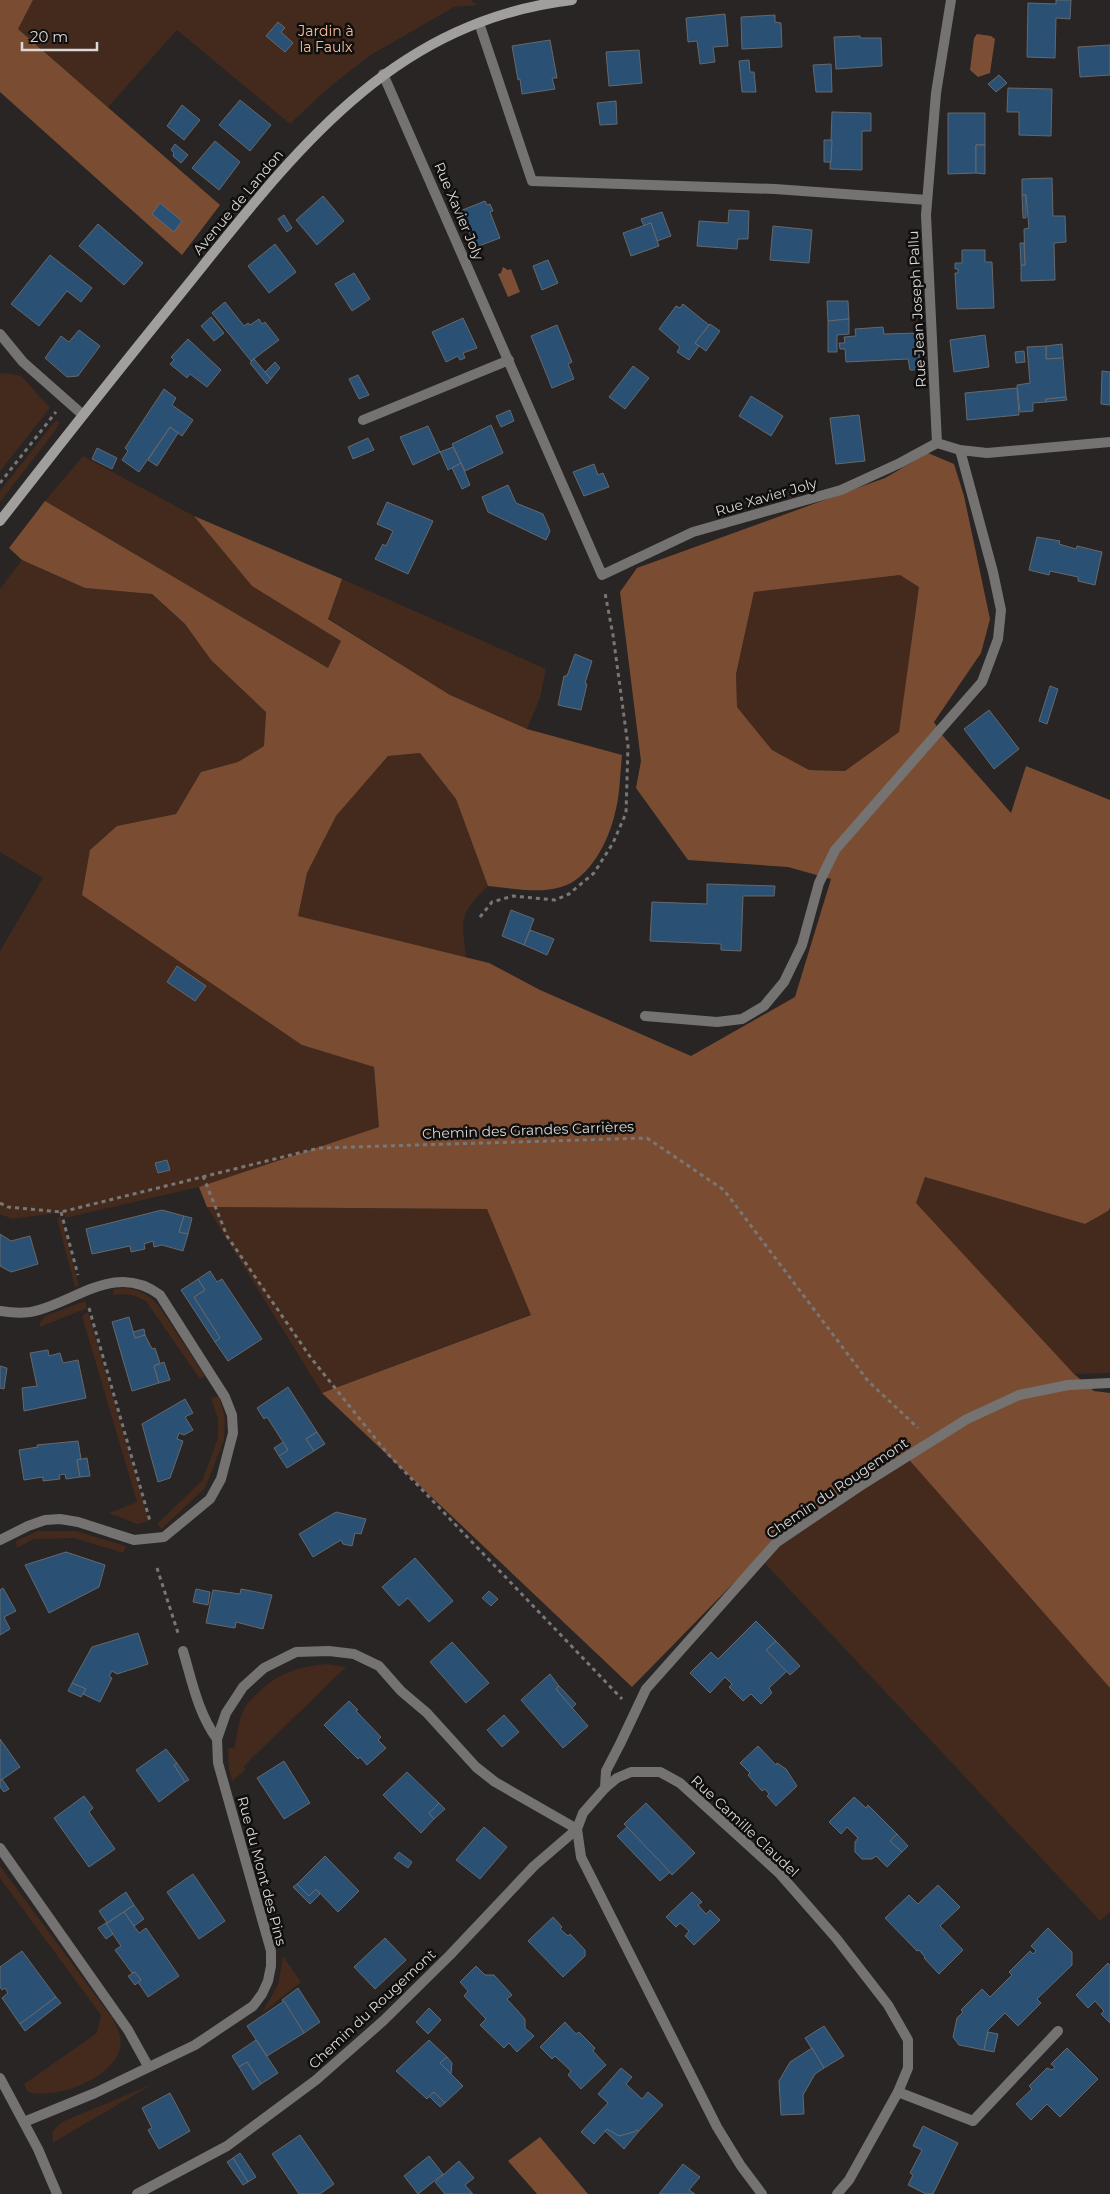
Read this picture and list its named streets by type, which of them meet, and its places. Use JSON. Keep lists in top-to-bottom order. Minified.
{"streets":{"street":["Avenue de Landon","Rue Xavier Joly","Rue Jean Joseph Pallu","Chemin du Rougemont","Rue Camille Claudel","Rue du Mont des Pins"],"path":["Chemin des Grandes Carrières"]},"crossings":[["Avenue de Landon","Rue Xavier Joly"],["Rue Xavier Joly","Rue Jean Joseph Pallu"],["Chemin des Grandes Carrières","Chemin du Rougemont"],["Chemin du Rougemont","Rue Camille Claudel"],["Chemin du Rougemont","Rue du Mont des Pins"],["Rue Camille Claudel","Rue du Mont des Pins"]],"parks":["Jardin à la Faulx"],"scale_bar":"20 m"}
